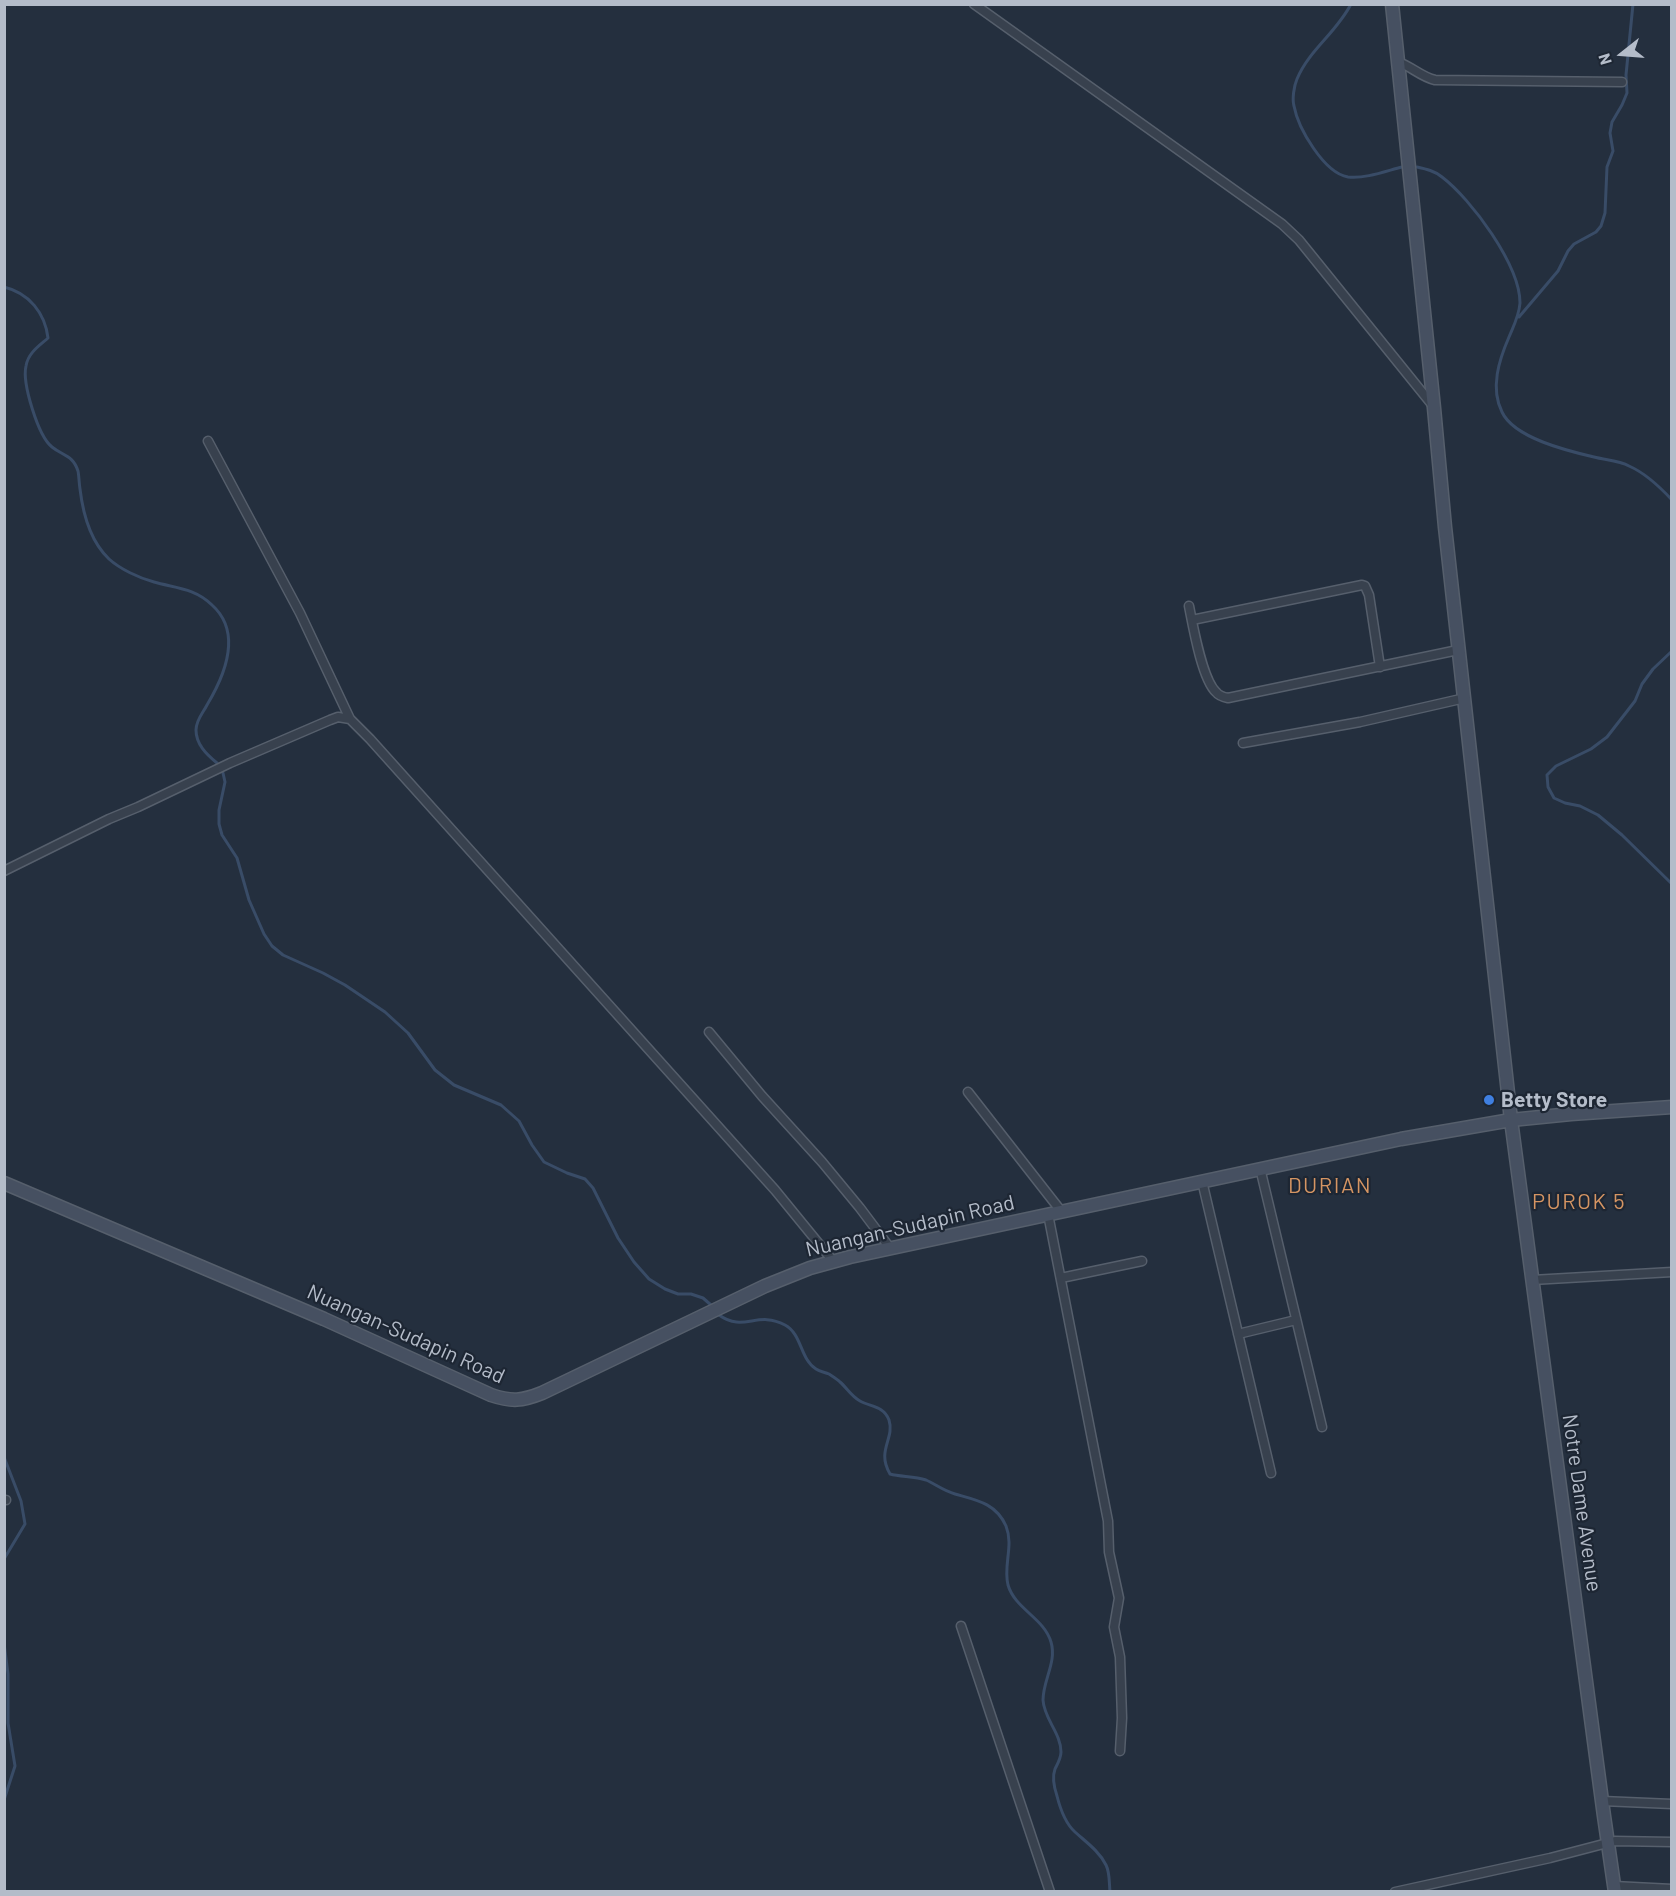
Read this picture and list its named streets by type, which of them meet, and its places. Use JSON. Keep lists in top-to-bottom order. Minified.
{"streets":{"street":["Nuangan-Sudapin Road","Notre Dame Avenue"]},"crossings":[["Nuangan-Sudapin Road","Notre Dame Avenue"]],"districts":["DURIAN","PUROK 5"],"places":["Betty Store"],"north":"left"}
